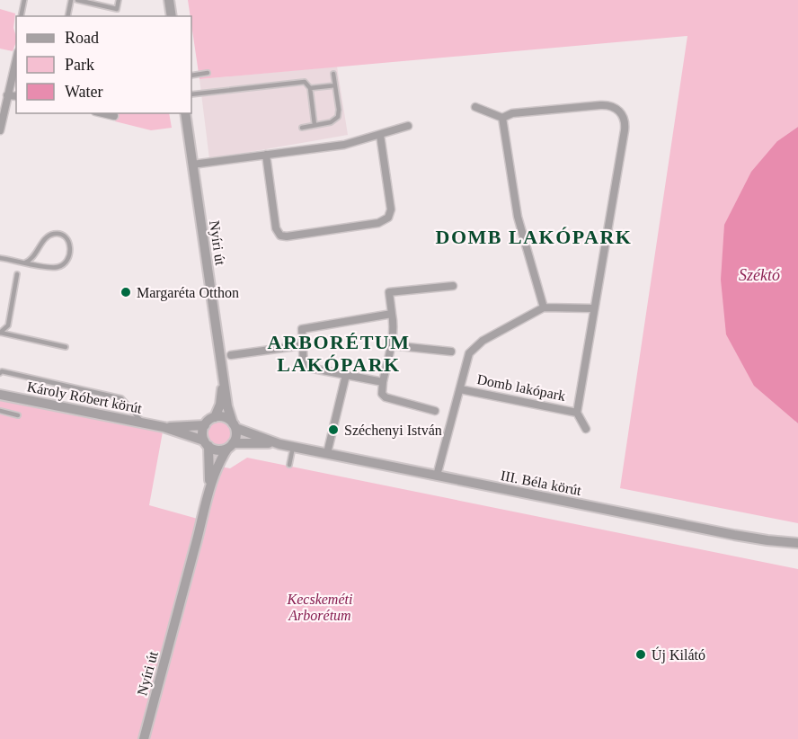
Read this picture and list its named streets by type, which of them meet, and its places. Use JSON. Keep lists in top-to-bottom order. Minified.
{"streets":{"street":["Nyíri út","Domb lakópark","Károly Róbert körút","III. Béla körút"]},"crossings":[["Nyíri út","Károly Róbert körút"],["Nyíri út","III. Béla körút"],["Domb lakópark","III. Béla körút"],["Károly Róbert körút","III. Béla körút"]],"districts":["DOMB LAKÓPARK","ARBORÉTUM LAKÓPARK"],"water":["Széktó"],"parks":["Kecskeméti Arborétum"],"places":["Margaréta Otthon","Széchenyi István","Új Kilátó"],"legend":["Road","Park","Water"]}
